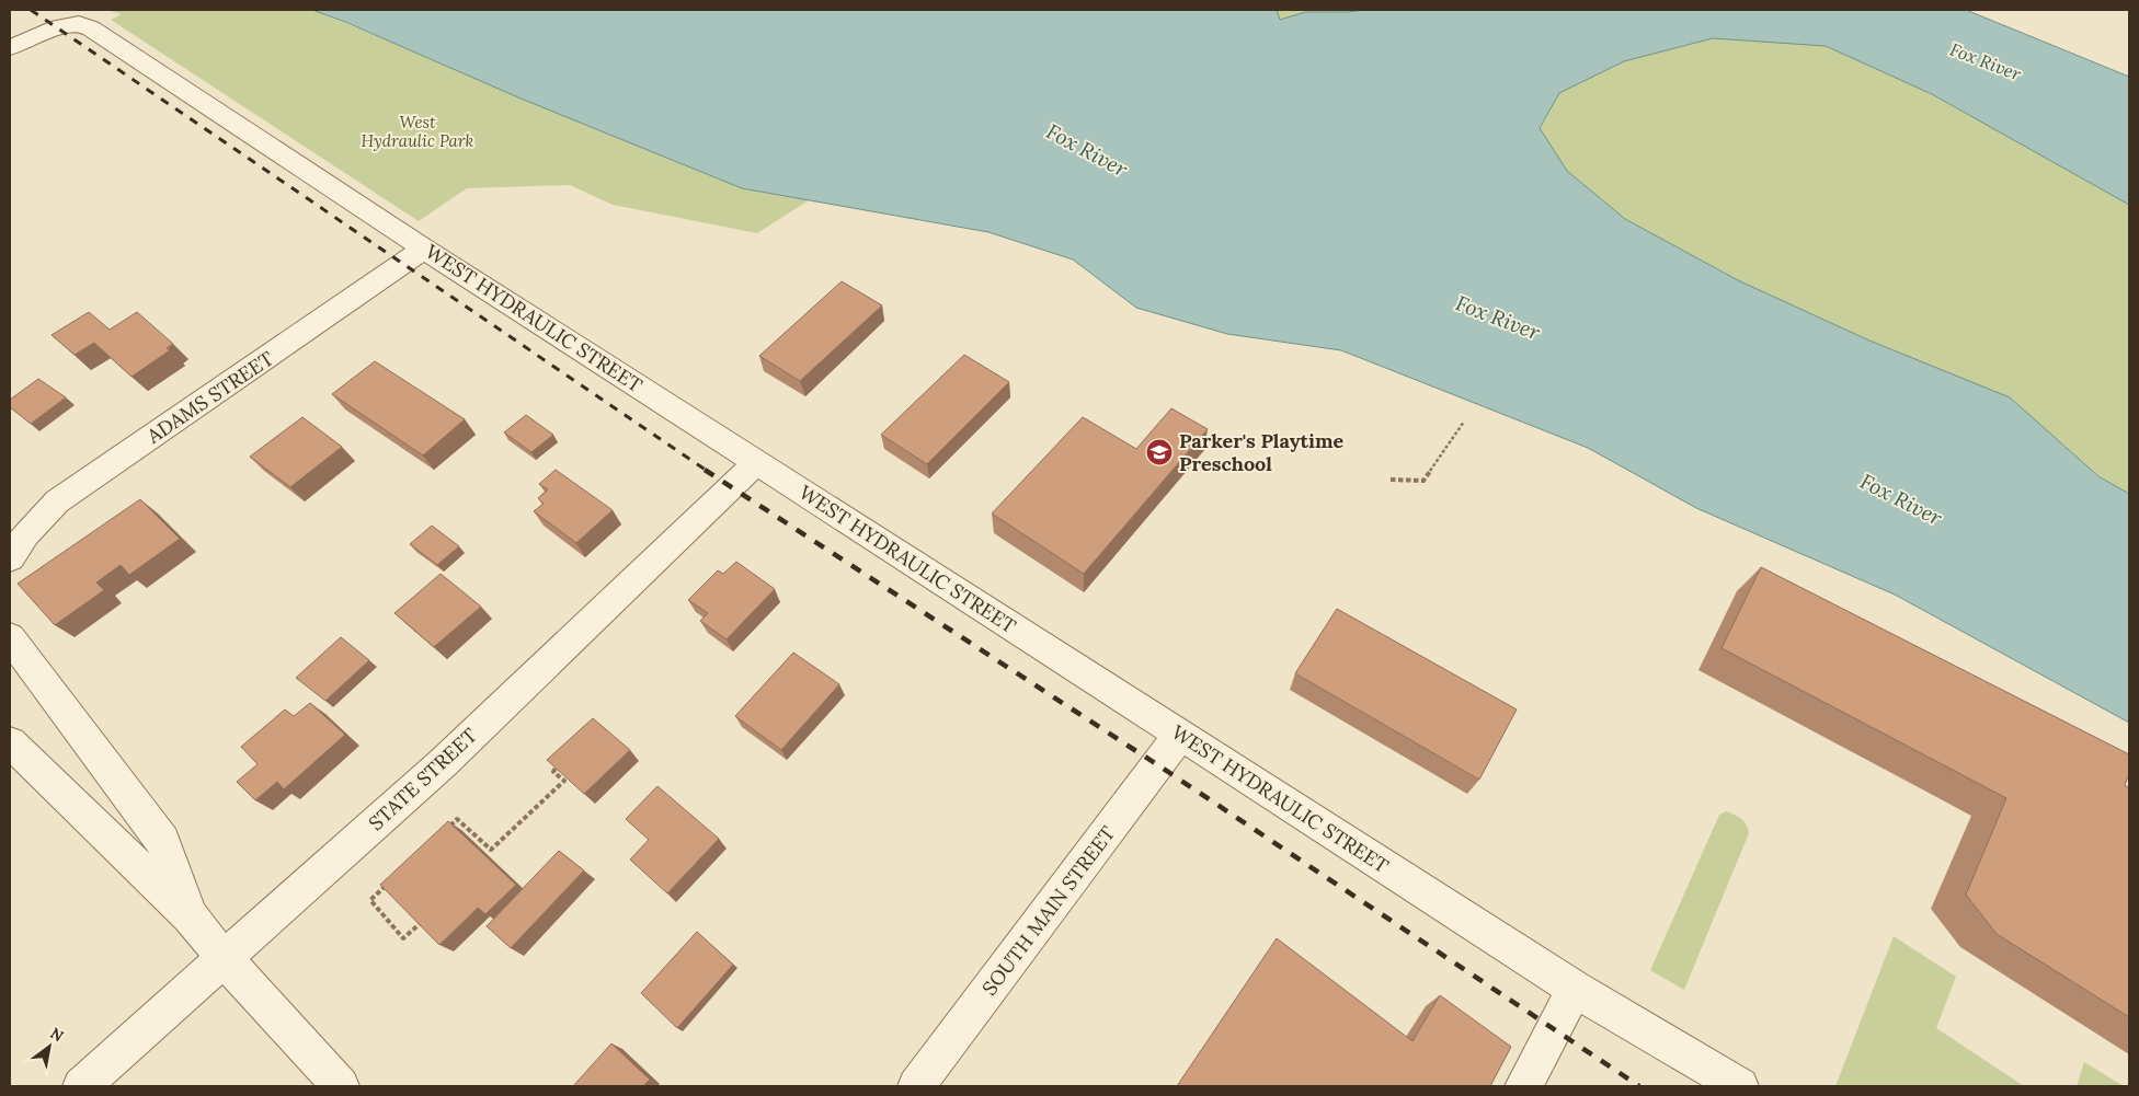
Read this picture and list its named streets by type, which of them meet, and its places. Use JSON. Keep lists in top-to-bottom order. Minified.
{"streets":{"street":["WEST HYDRAULIC STREET","ADAMS STREET","STATE STREET","SOUTH MAIN STREET"]},"crossings":[["WEST HYDRAULIC STREET","ADAMS STREET"],["WEST HYDRAULIC STREET","STATE STREET"],["WEST HYDRAULIC STREET","SOUTH MAIN STREET"]],"water":["Fox River"],"parks":["West Hydraulic Park"],"places":{"school or university":["Parker's Playtime Preschool"]},"north":"top right"}
